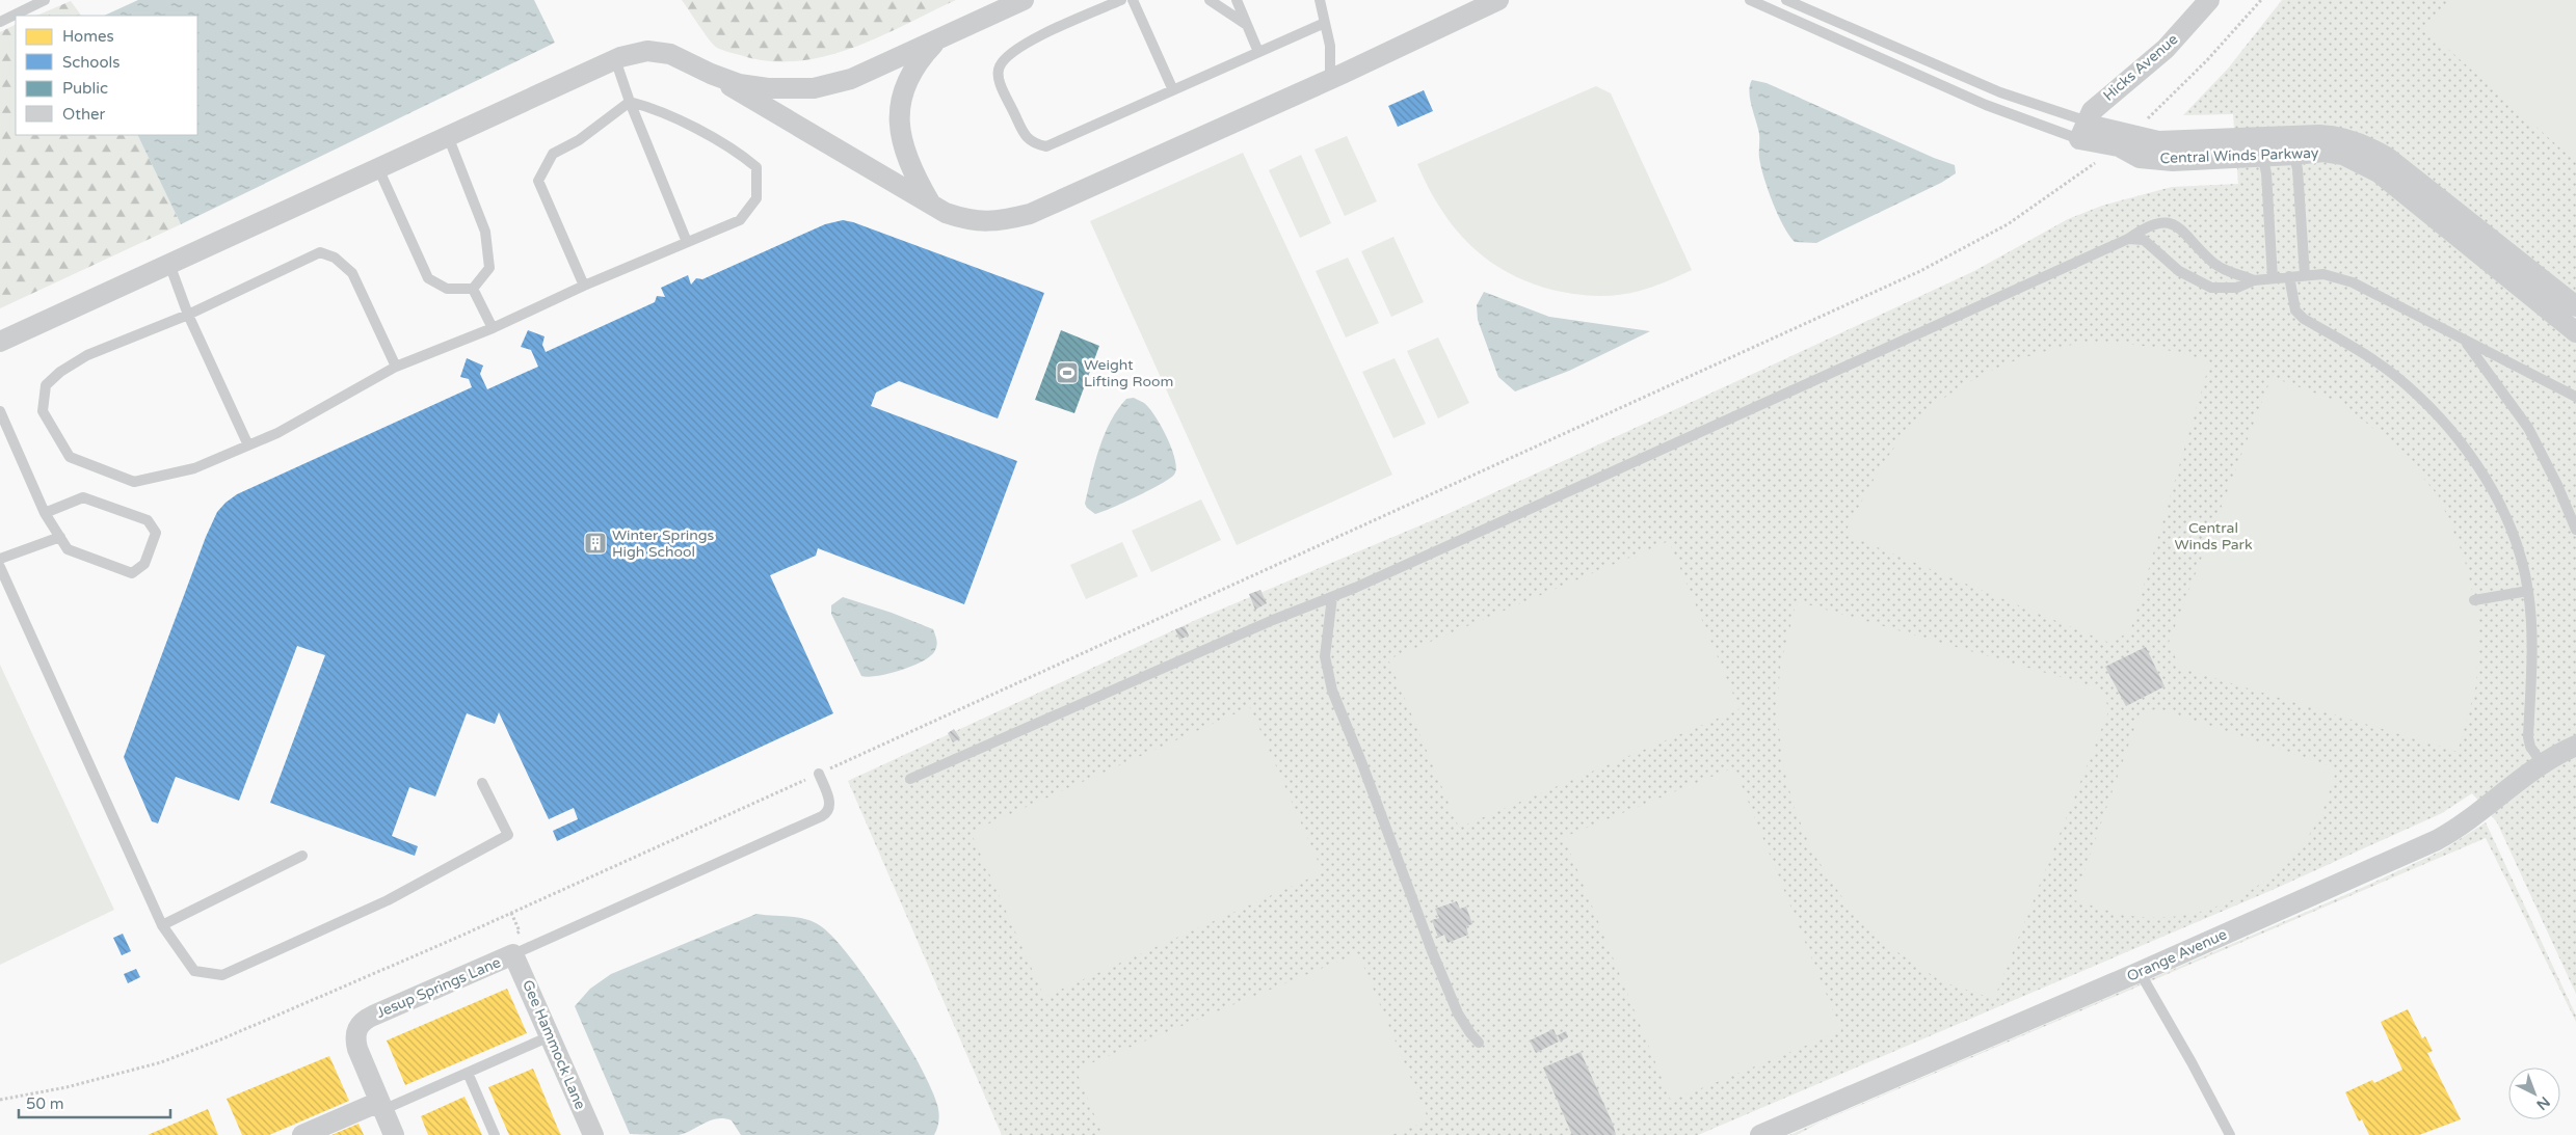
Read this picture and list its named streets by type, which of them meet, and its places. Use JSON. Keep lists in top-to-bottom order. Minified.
{"streets":{"street":["Hicks Avenue","Central Winds Parkway","Orange Avenue","Jesup Springs Lane","Gee Hammock Lane"]},"crossings":[["Hicks Avenue","Central Winds Parkway"],["Jesup Springs Lane","Gee Hammock Lane"]],"parks":["Central Winds Park"],"places":{"sports":["Weight Lifting Room"],"building":["Winter Springs High School"]},"legend":["Homes","Schools","Public","Other"],"scale_bar":"50 m","north":"bottom right"}
